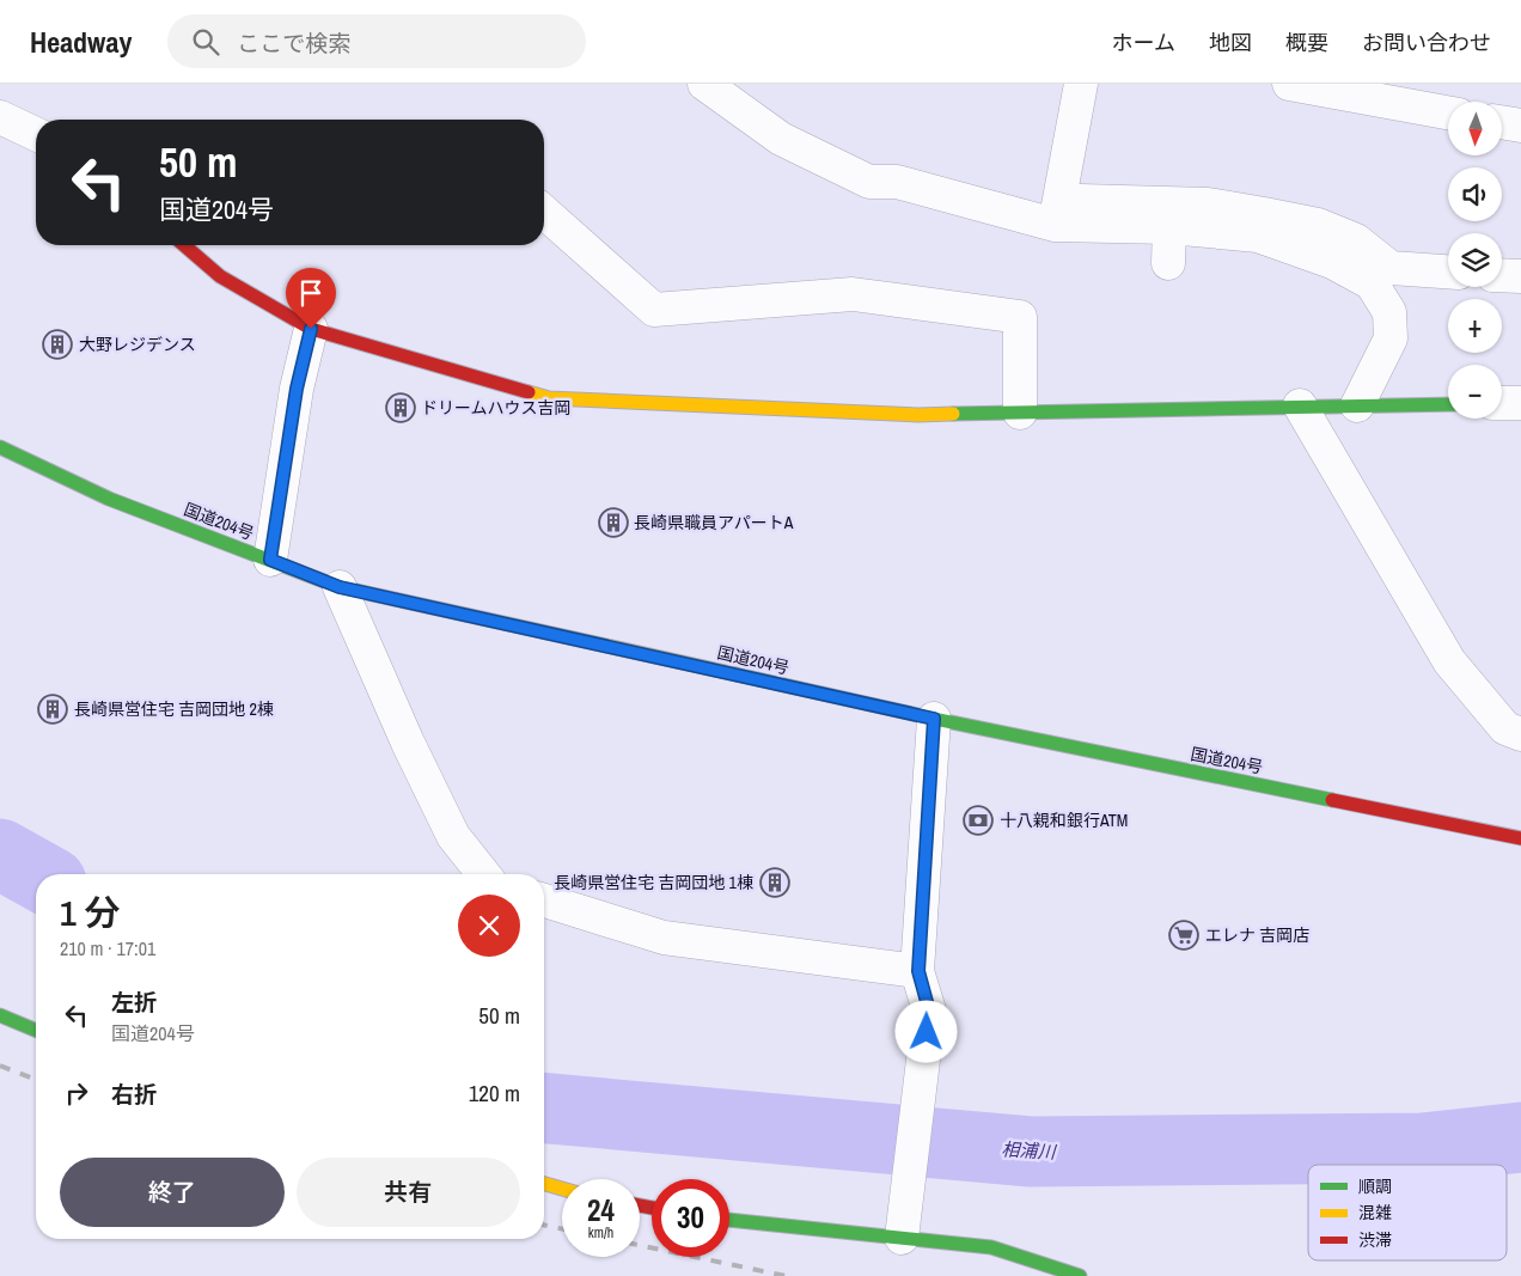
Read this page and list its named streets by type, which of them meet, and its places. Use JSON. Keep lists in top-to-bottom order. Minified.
{"streets":{"main road":["国道204号"]},"water":["相浦川"],"places":{"building":["大野レジデンス","ドリームハウス吉岡","長崎県職員アパートA","長崎県営住宅 吉岡団地 2棟","長崎県営住宅 吉岡団地 1棟"],"bank":["十八親和銀行ATM"],"supermarket":["エレナ 吉岡店"]},"legend":["順調","混雑","渋滞"],"north":"bottom","page":{"header":"Headway","search":"ここで検索","nav":["ホーム","地図","概要","お問い合わせ"],"map_buttons":["+","−"],"turn":["50 m","国道204号"],"heading":["1 分","210 m · 17:01"],"list":[{"name":"左折","note":"国道204号","value":"50 m"},{"name":"右折","value":"120 m"}],"buttons":["終了","共有"],"speed":"24 km/h","limit":"30"}}
